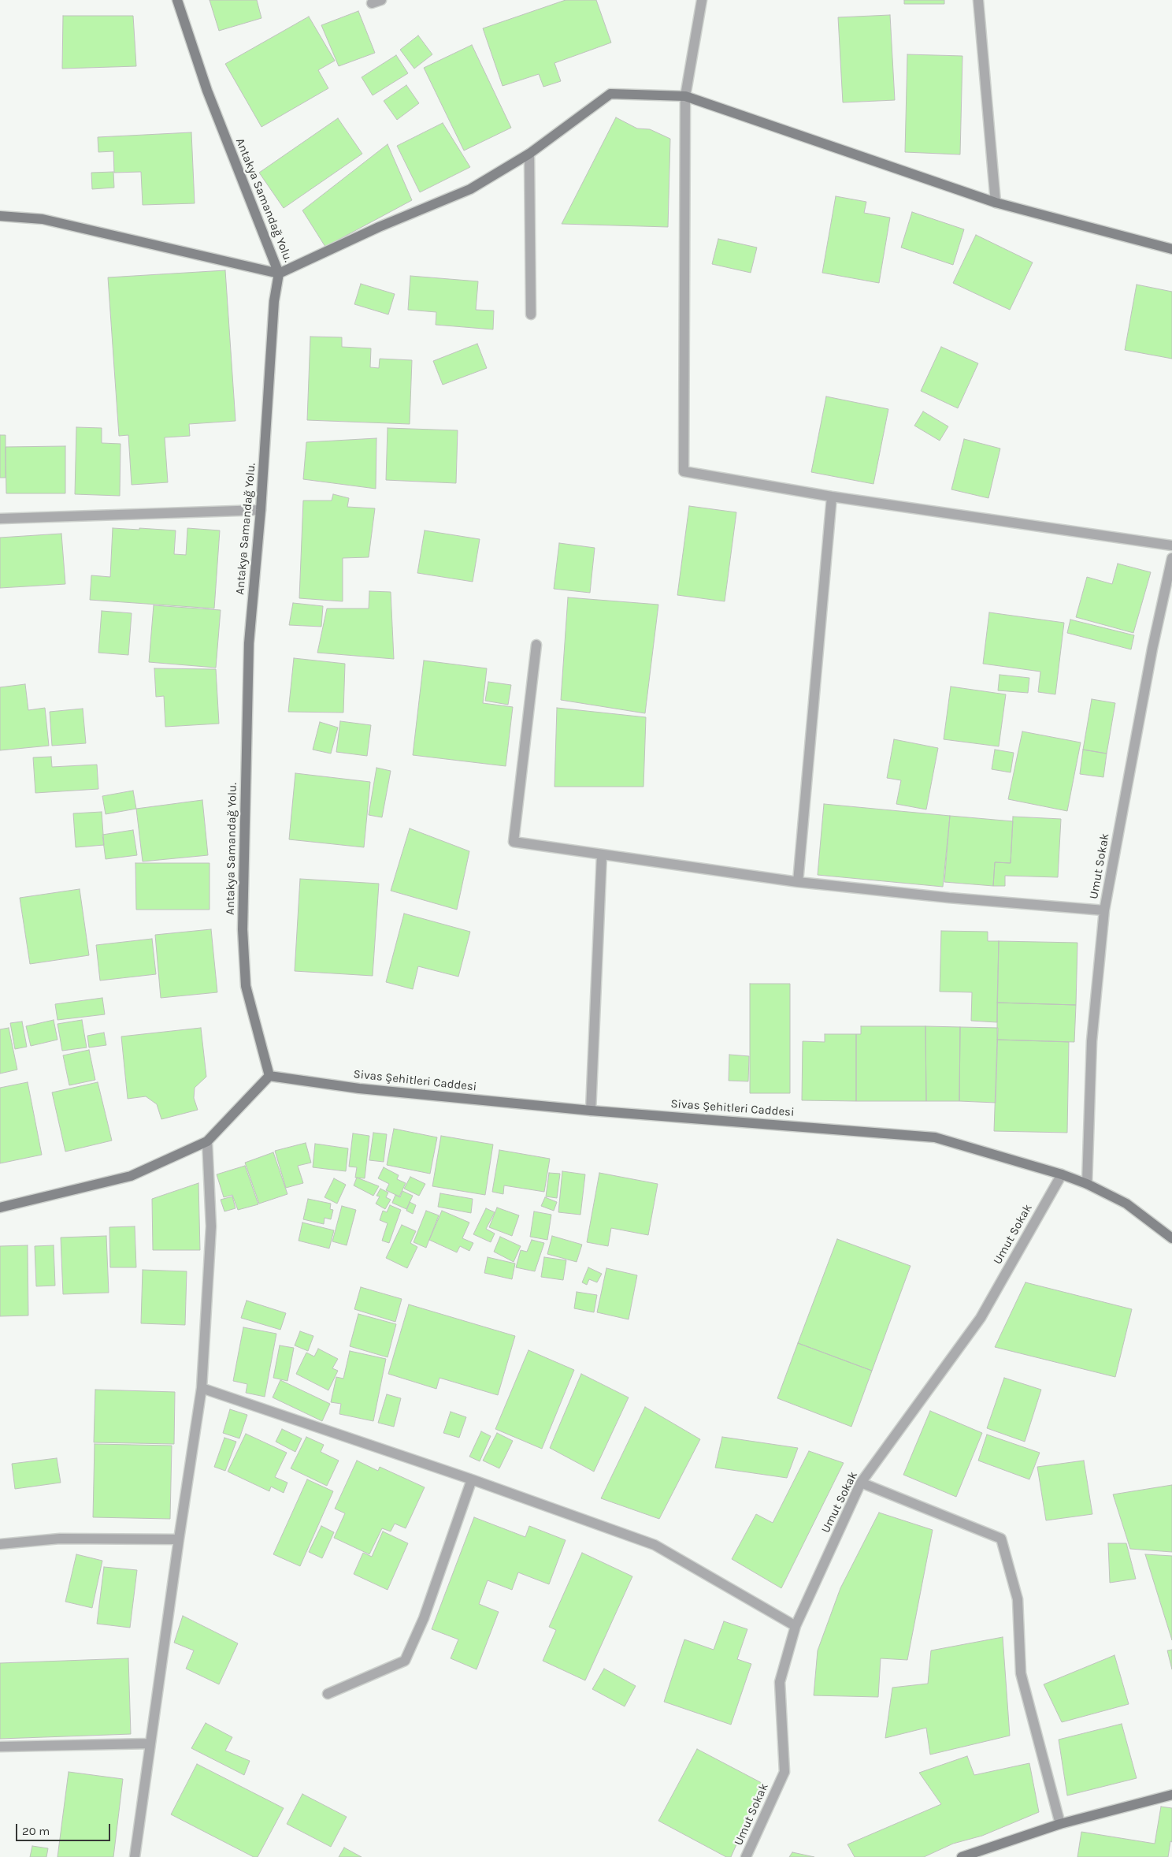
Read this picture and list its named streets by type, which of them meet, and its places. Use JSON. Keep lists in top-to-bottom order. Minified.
{"streets":{"street":["Antakya Samandağ Yolu.","Umut Sokak","Sivas Şehitleri Caddesi"]},"crossings":[["Antakya Samandağ Yolu.","Sivas Şehitleri Caddesi"],["Umut Sokak","Sivas Şehitleri Caddesi"]],"scale_bar":"20 m"}
